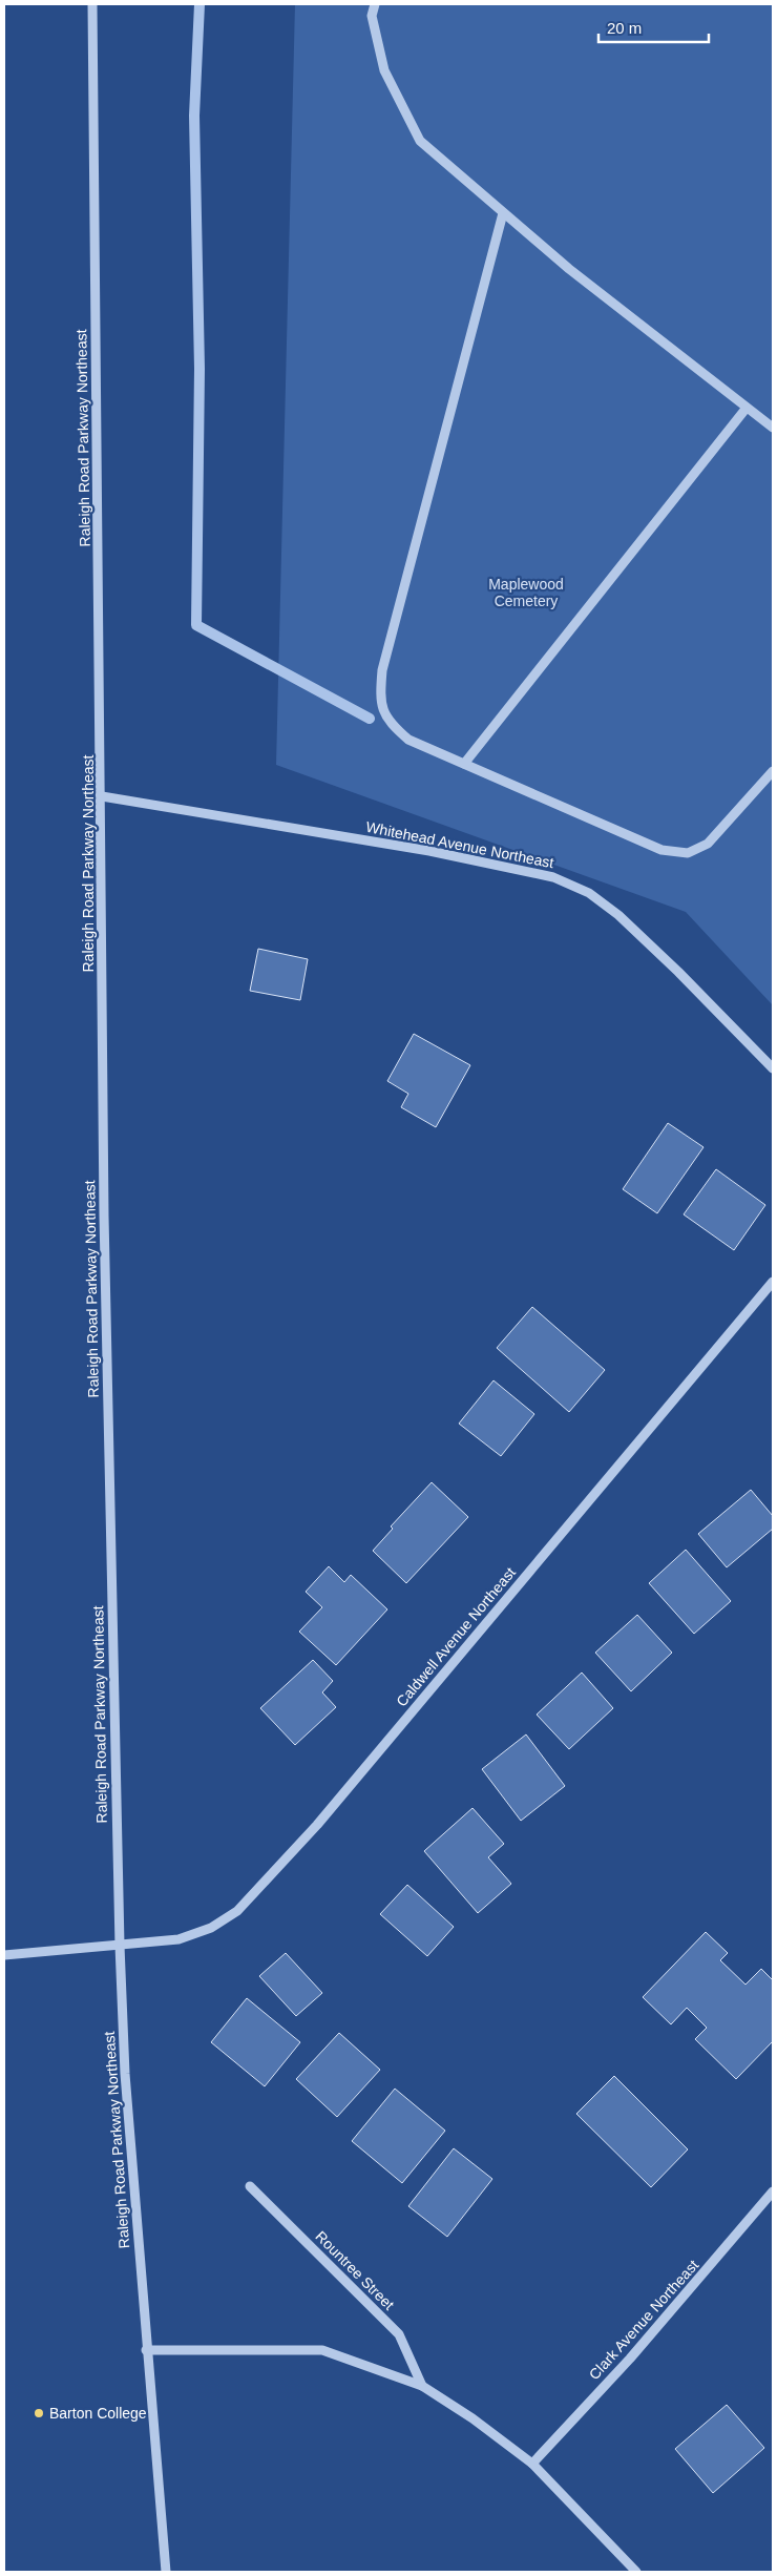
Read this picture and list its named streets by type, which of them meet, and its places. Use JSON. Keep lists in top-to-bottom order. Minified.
{"streets":{"street":["Raleigh Road Parkway Northeast","Whitehead Avenue Northeast","Caldwell Avenue Northeast","Rountree Street","Clark Avenue Northeast"]},"crossings":[["Raleigh Road Parkway Northeast","Whitehead Avenue Northeast"],["Raleigh Road Parkway Northeast","Caldwell Avenue Northeast"]],"parks":["Maplewood Cemetery"],"places":["Barton College"],"scale_bar":"20 m"}
